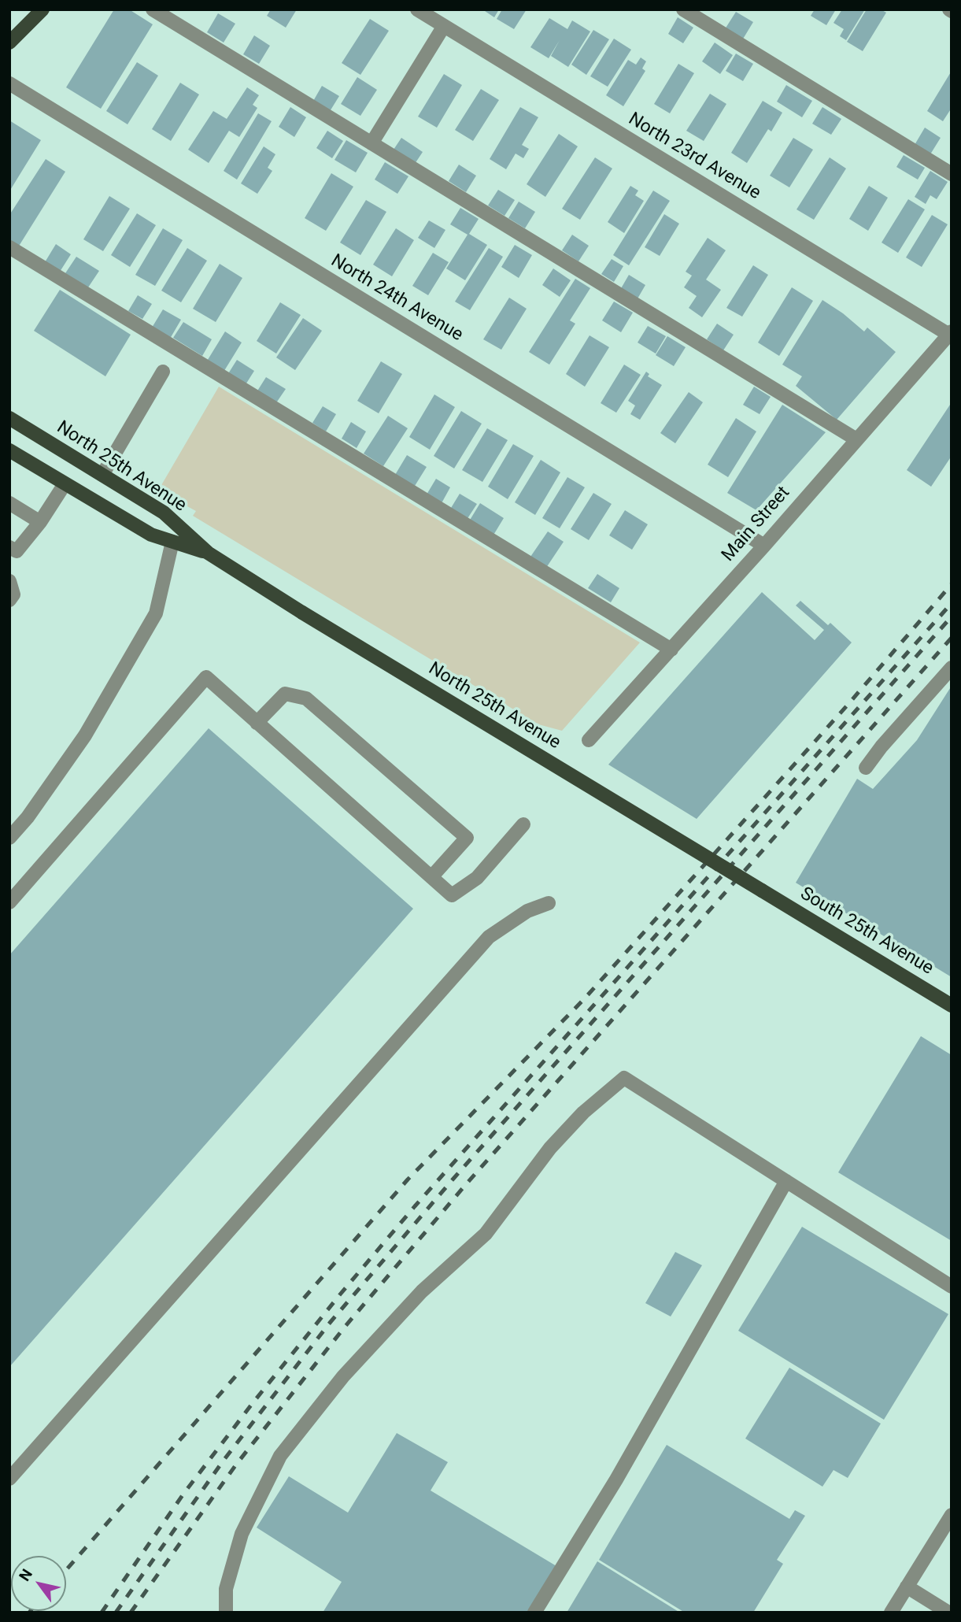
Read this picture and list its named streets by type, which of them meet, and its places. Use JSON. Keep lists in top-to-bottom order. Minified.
{"streets":{"main road":["North 25th Avenue","South 25th Avenue"],"street":["North 23rd Avenue","North 24th Avenue","Main Street"]},"crossings":[["North 23rd Avenue","Main Street"],["North 24th Avenue","Main Street"],["North 25th Avenue","South 25th Avenue"]],"north":"top left"}
